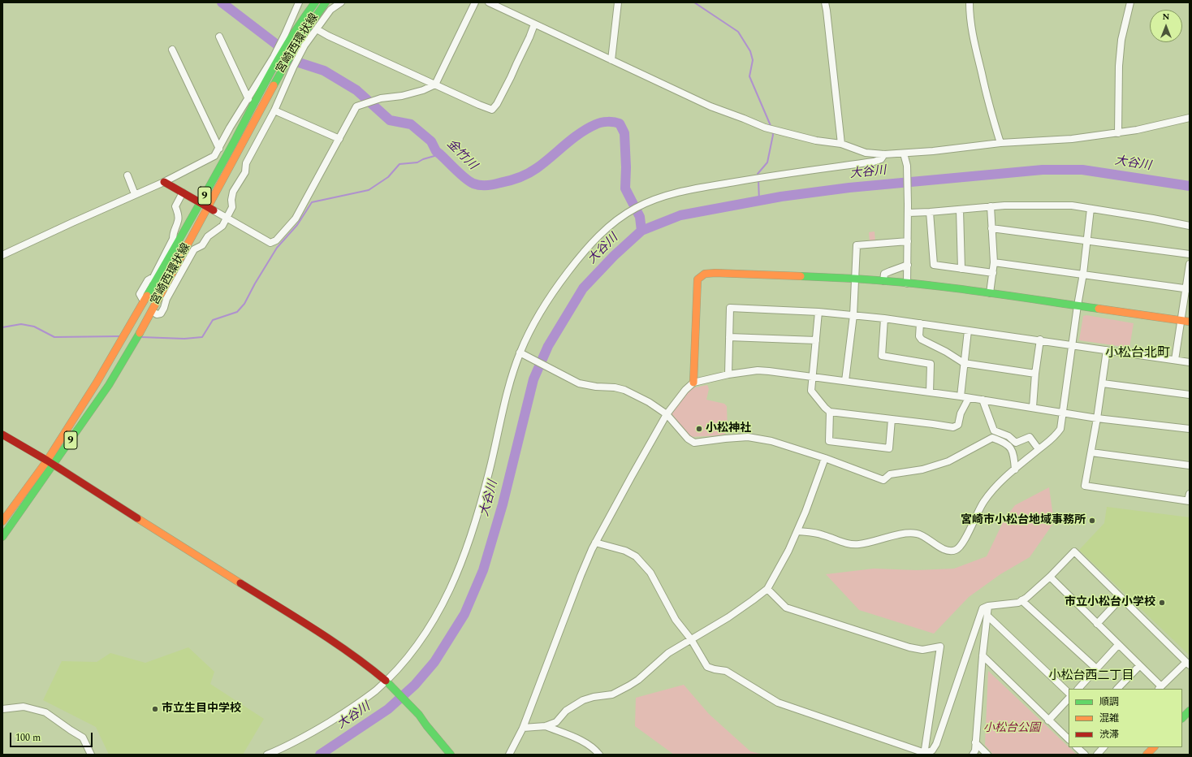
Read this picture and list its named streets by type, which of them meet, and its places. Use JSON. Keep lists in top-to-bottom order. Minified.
{"streets":{"main road":["宮崎西環状線","9"]},"districts":["小松台北町","小松台西二丁目"],"water":["金竹川","大谷川"],"parks":["小松台公園"],"places":["小松神社","宮崎市小松台地域事務所","市立小松台小学校","市立生目中学校"],"legend":["順調","混雑","渋滞"],"scale_bar":"100 m","north":"top"}
